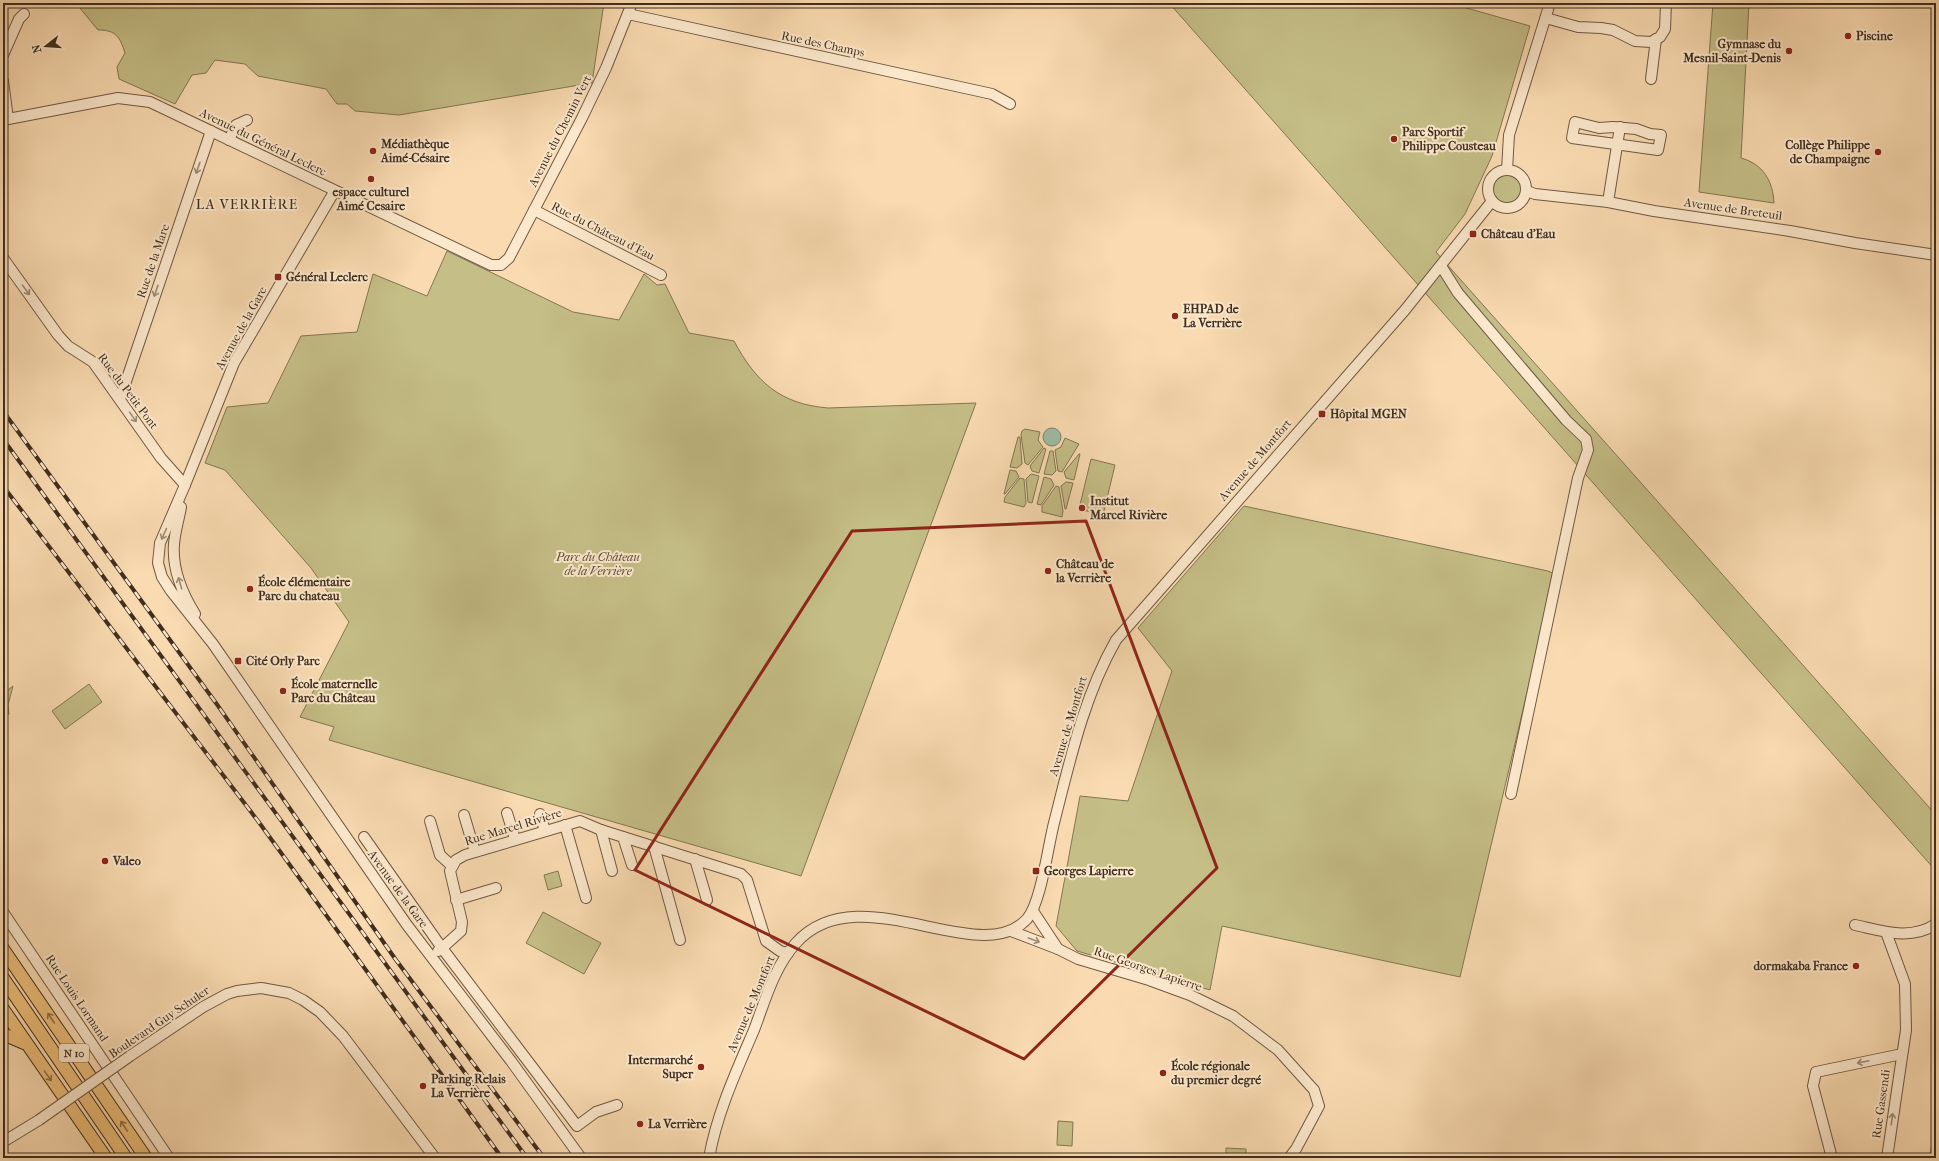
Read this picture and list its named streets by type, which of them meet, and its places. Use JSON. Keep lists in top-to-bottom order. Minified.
{"streets":{"main road":["N 10"],"street":["Rue des Champs","Avenue du Chemin Vert","Avenue du Général Leclerc","Avenue de Breteuil","Rue du Château d'Eau","Rue de la Mare","Avenue de la Gare","Rue du Petit Pont","Avenue de Montfort","Rue Marcel Rivière","Rue Georges Lapierre","Rue Louis Lormand","Boulevard Guy Schuler","Rue Gassendi"]},"crossings":[["Rue des Champs","Avenue du Chemin Vert"],["Avenue du Chemin Vert","Avenue du Général Leclerc"],["Avenue du Chemin Vert","Rue du Château d'Eau"],["Avenue du Général Leclerc","Rue de la Mare"],["Avenue du Général Leclerc","Avenue de la Gare"],["Avenue de Breteuil","Avenue de Montfort"],["Rue de la Mare","Rue du Petit Pont"],["Avenue de la Gare","Rue du Petit Pont"],["Avenue de Montfort","Rue Marcel Rivière"],["Avenue de Montfort","Rue Georges Lapierre"]],"one_way":["Rue de la Mare","Rue du Petit Pont"],"districts":["LA VERRIÈRE"],"parks":["Parc du Château de la Verrière"],"places":{"other":["Piscine","Gymnase du Mesnil-Saint-Denis","Parc Sportif Philippe Cousteau","Médiathèque Aimé-Césaire","Collège Philippe de Champaigne","espace culturel Aimé Cesaire","EHPAD de La Verrière","Institut Marcel Rivière","Château de la Verrière","École élémentaire Parc du chateau","École maternelle Parc du Château","Valeo","dormakaba France","Intermarché Super","École régionale du premier degré","Parking Relais La Verrière","La Verrière"],"transit":["Château d'Eau","Général Leclerc","Hôpital MGEN","Cité Orly Parc","Georges Lapierre"]},"north":"left"}
